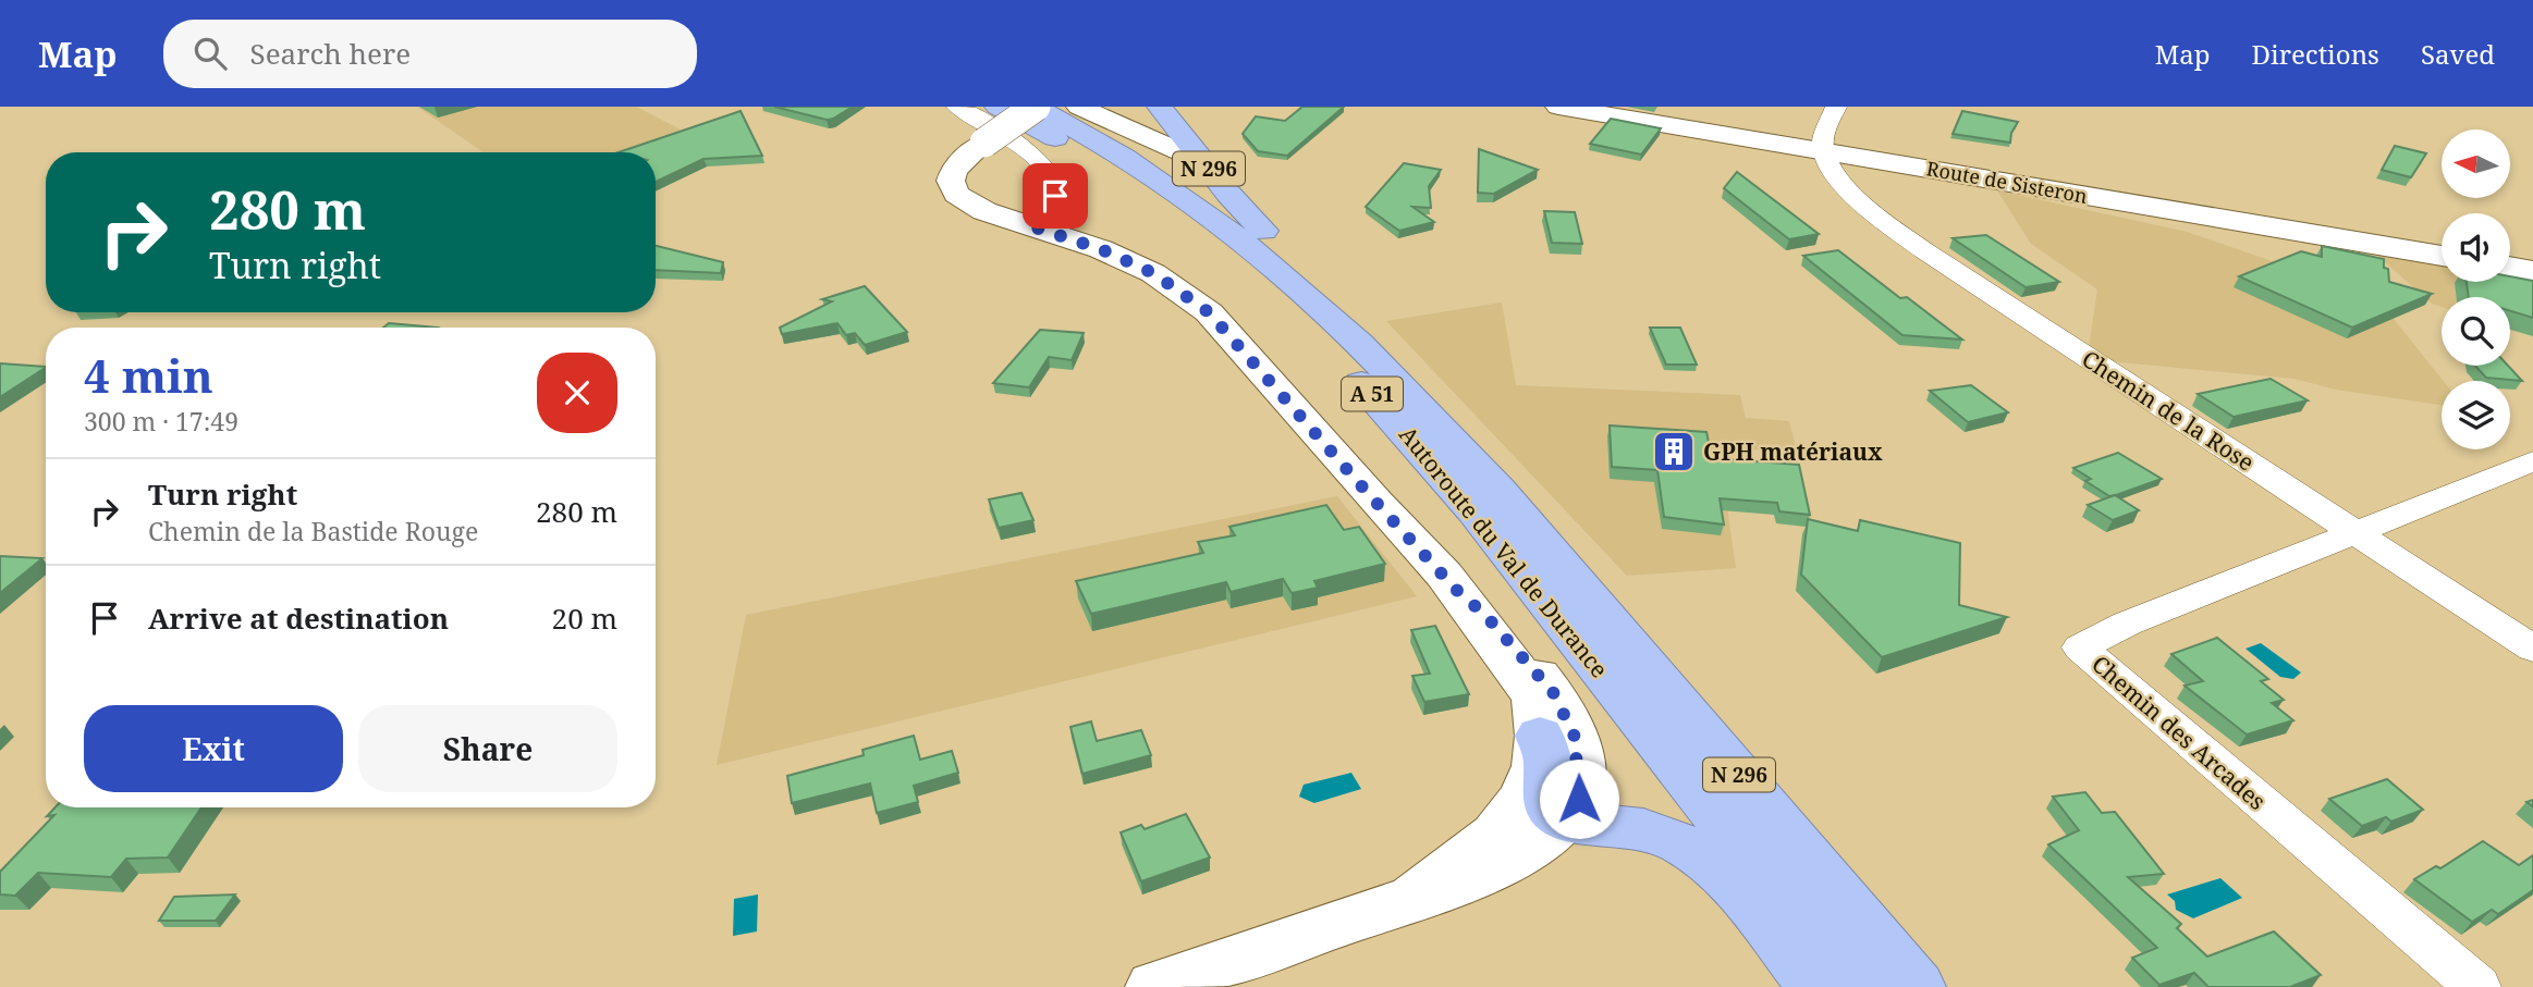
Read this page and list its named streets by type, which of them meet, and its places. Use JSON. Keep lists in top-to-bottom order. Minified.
{"streets":{"highway":["N 296","A 51","Autoroute du Val de Durance"],"street":["Route de Sisteron","Chemin de la Rose","Chemin des Arcades"]},"crossings":[["N 296","Autoroute du Val de Durance"],["Route de Sisteron","Chemin de la Rose"],["Chemin de la Rose","Chemin des Arcades"]],"places":{"building":["GPH matériaux"]},"north":"left","page":{"header":"Map","search":"Search here","nav":["Map","Directions","Saved"],"turn":["280 m","Turn right"],"heading":["4 min","300 m · 17:49"],"list":[{"name":"Turn right","note":"Chemin de la Bastide Rouge","value":"280 m"},{"name":"Arrive at destination","value":"20 m"}],"buttons":["Exit","Share"]}}
